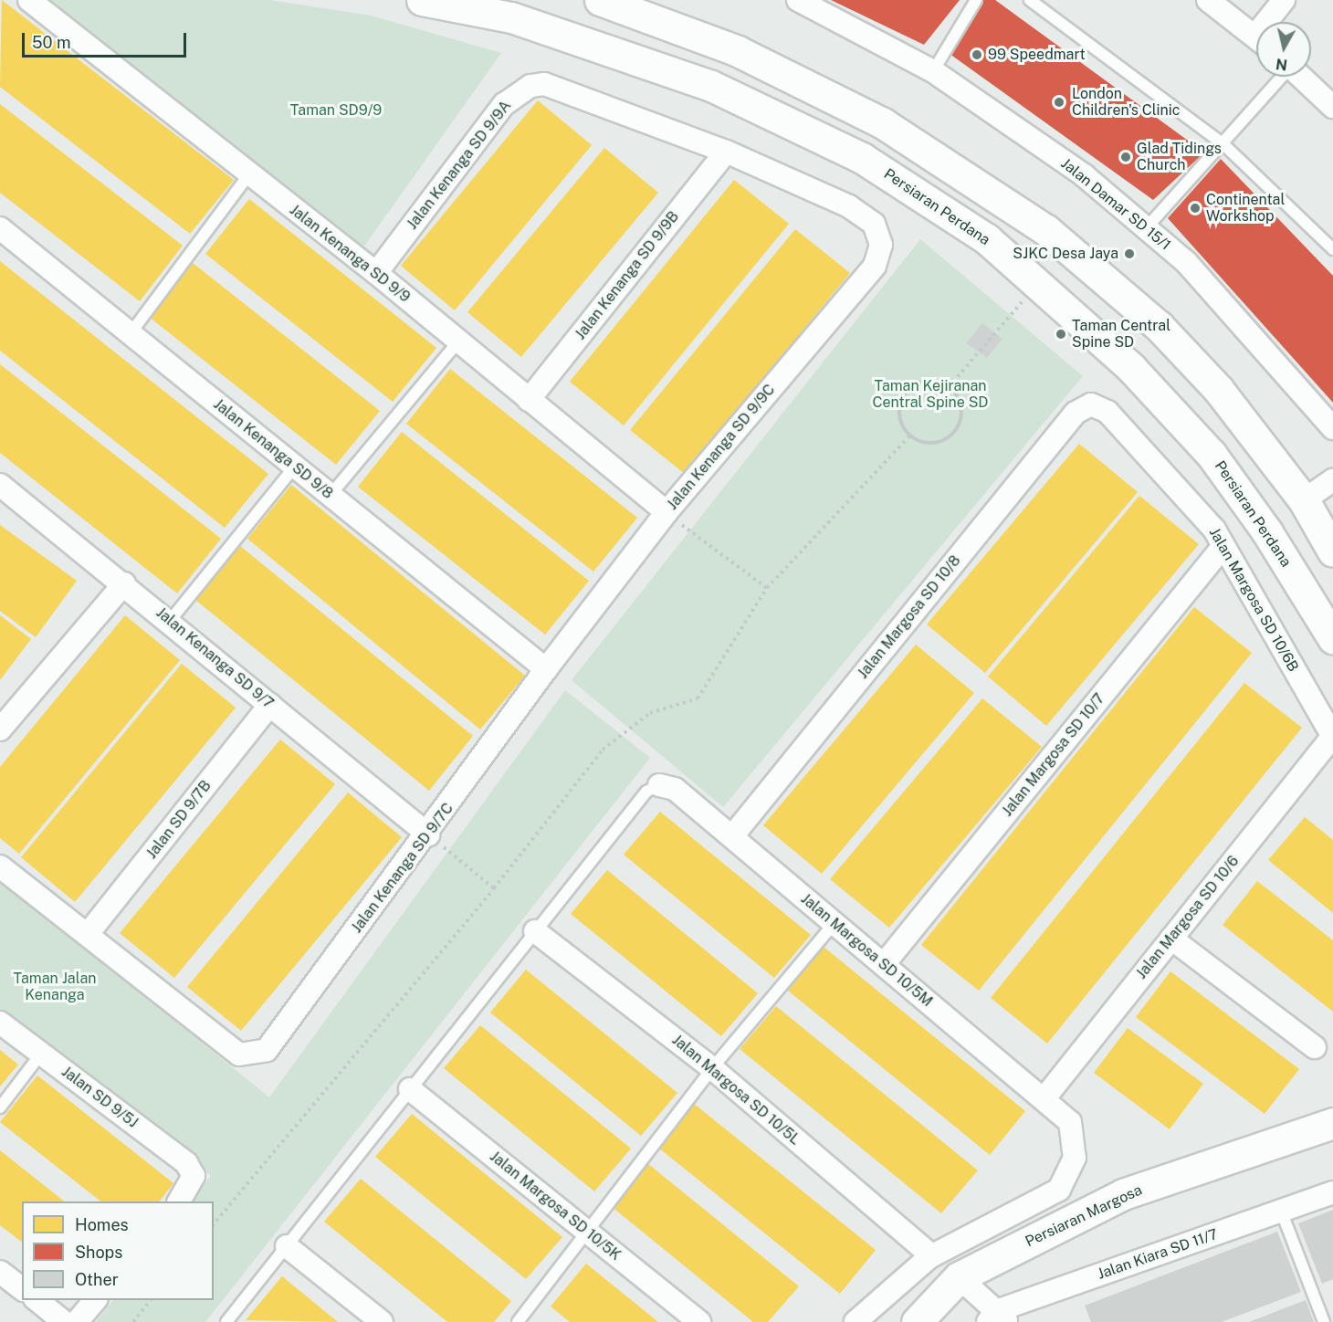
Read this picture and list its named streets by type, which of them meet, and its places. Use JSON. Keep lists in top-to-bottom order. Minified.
{"streets":{"main road":["Persiaran Perdana","Persiaran Margosa"],"street":["Jalan Kenanga SD 9/9A","Jalan Damar SD 15/1","Jalan Kenanga SD 9/9","Jalan Kenanga SD 9/9B","Jalan Kenanga SD 9/9C","Jalan Kenanga SD 9/8","Jalan Margosa SD 10/6B","Jalan Margosa SD 10/8","Jalan Kenanga SD 9/7","Jalan Margosa SD 10/7","Jalan SD 9/7B","Jalan Kenanga SD 9/7C","Jalan Margosa SD 10/6","Jalan Margosa SD 10/5M","Jalan Margosa SD 10/5L","Jalan SD 9/5J","Jalan Margosa SD 10/5K","Jalan Kiara SD 11/7"]},"crossings":[["Jalan Kenanga SD 9/9A","Jalan Kenanga SD 9/9"],["Jalan Kenanga SD 9/9A","Jalan Kenanga SD 9/9B"],["Jalan Kenanga SD 9/9A","Jalan Kenanga SD 9/9C"],["Jalan Kenanga SD 9/9","Jalan Kenanga SD 9/9B"],["Jalan Kenanga SD 9/9","Jalan Kenanga SD 9/9C"],["Jalan Kenanga SD 9/9C","Jalan Kenanga SD 9/8"],["Jalan Kenanga SD 9/9C","Jalan Kenanga SD 9/7C"],["Jalan Kenanga SD 9/8","Jalan Kenanga SD 9/7C"],["Jalan Margosa SD 10/6B","Jalan Margosa SD 10/8"],["Jalan Margosa SD 10/6B","Jalan Margosa SD 10/7"],["Jalan Margosa SD 10/6B","Jalan Margosa SD 10/6"],["Jalan Margosa SD 10/8","Jalan Margosa SD 10/5M"],["Jalan Kenanga SD 9/7","Jalan SD 9/7B"],["Jalan Kenanga SD 9/7","Jalan Kenanga SD 9/7C"],["Jalan Margosa SD 10/7","Jalan Margosa SD 10/5M"],["Jalan SD 9/7B","Jalan Kenanga SD 9/7C"],["Jalan Margosa SD 10/6","Jalan Margosa SD 10/5M"],["Jalan Margosa SD 10/5M","Jalan Margosa SD 10/5L"]],"parks":["Taman SD9/9","Taman Kejiranan Central Spine SD","Taman Jalan Kenanga"],"places":["99 Speedmart","London Children's Clinic","Glad Tidings Church","Continental Workshop","SJKC Desa Jaya","Taman Central Spine SD"],"legend":["Homes","Shops","Other"],"scale_bar":"50 m","north":"bottom"}
